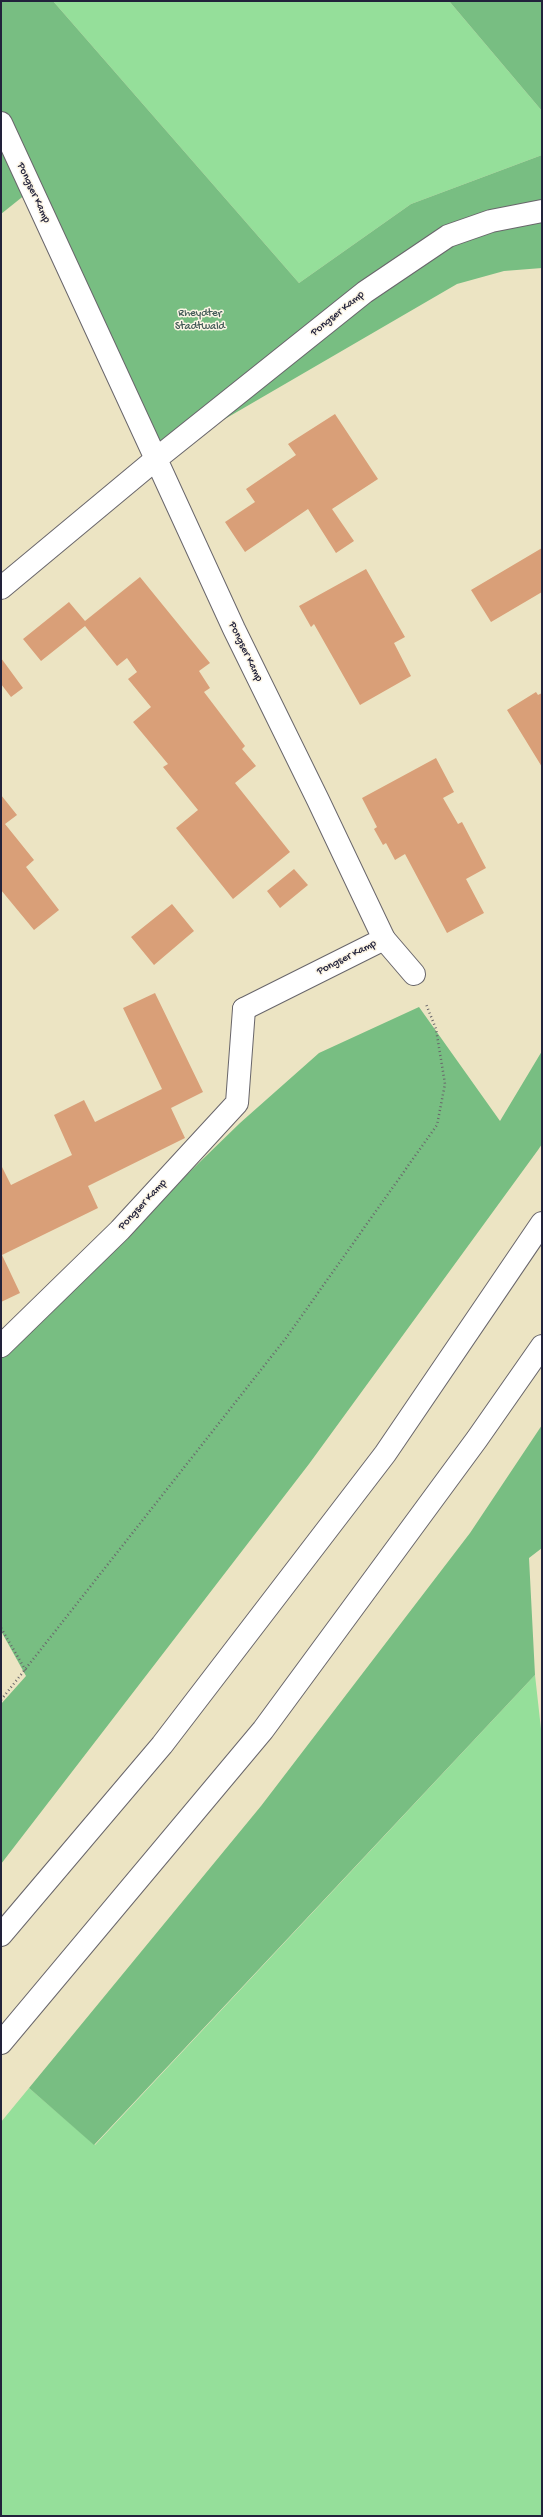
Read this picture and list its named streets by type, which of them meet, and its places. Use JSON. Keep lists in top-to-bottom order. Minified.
{"streets":{"main road":["Pongser Kamp"]},"parks":["Rheydter Stadtwald"]}
